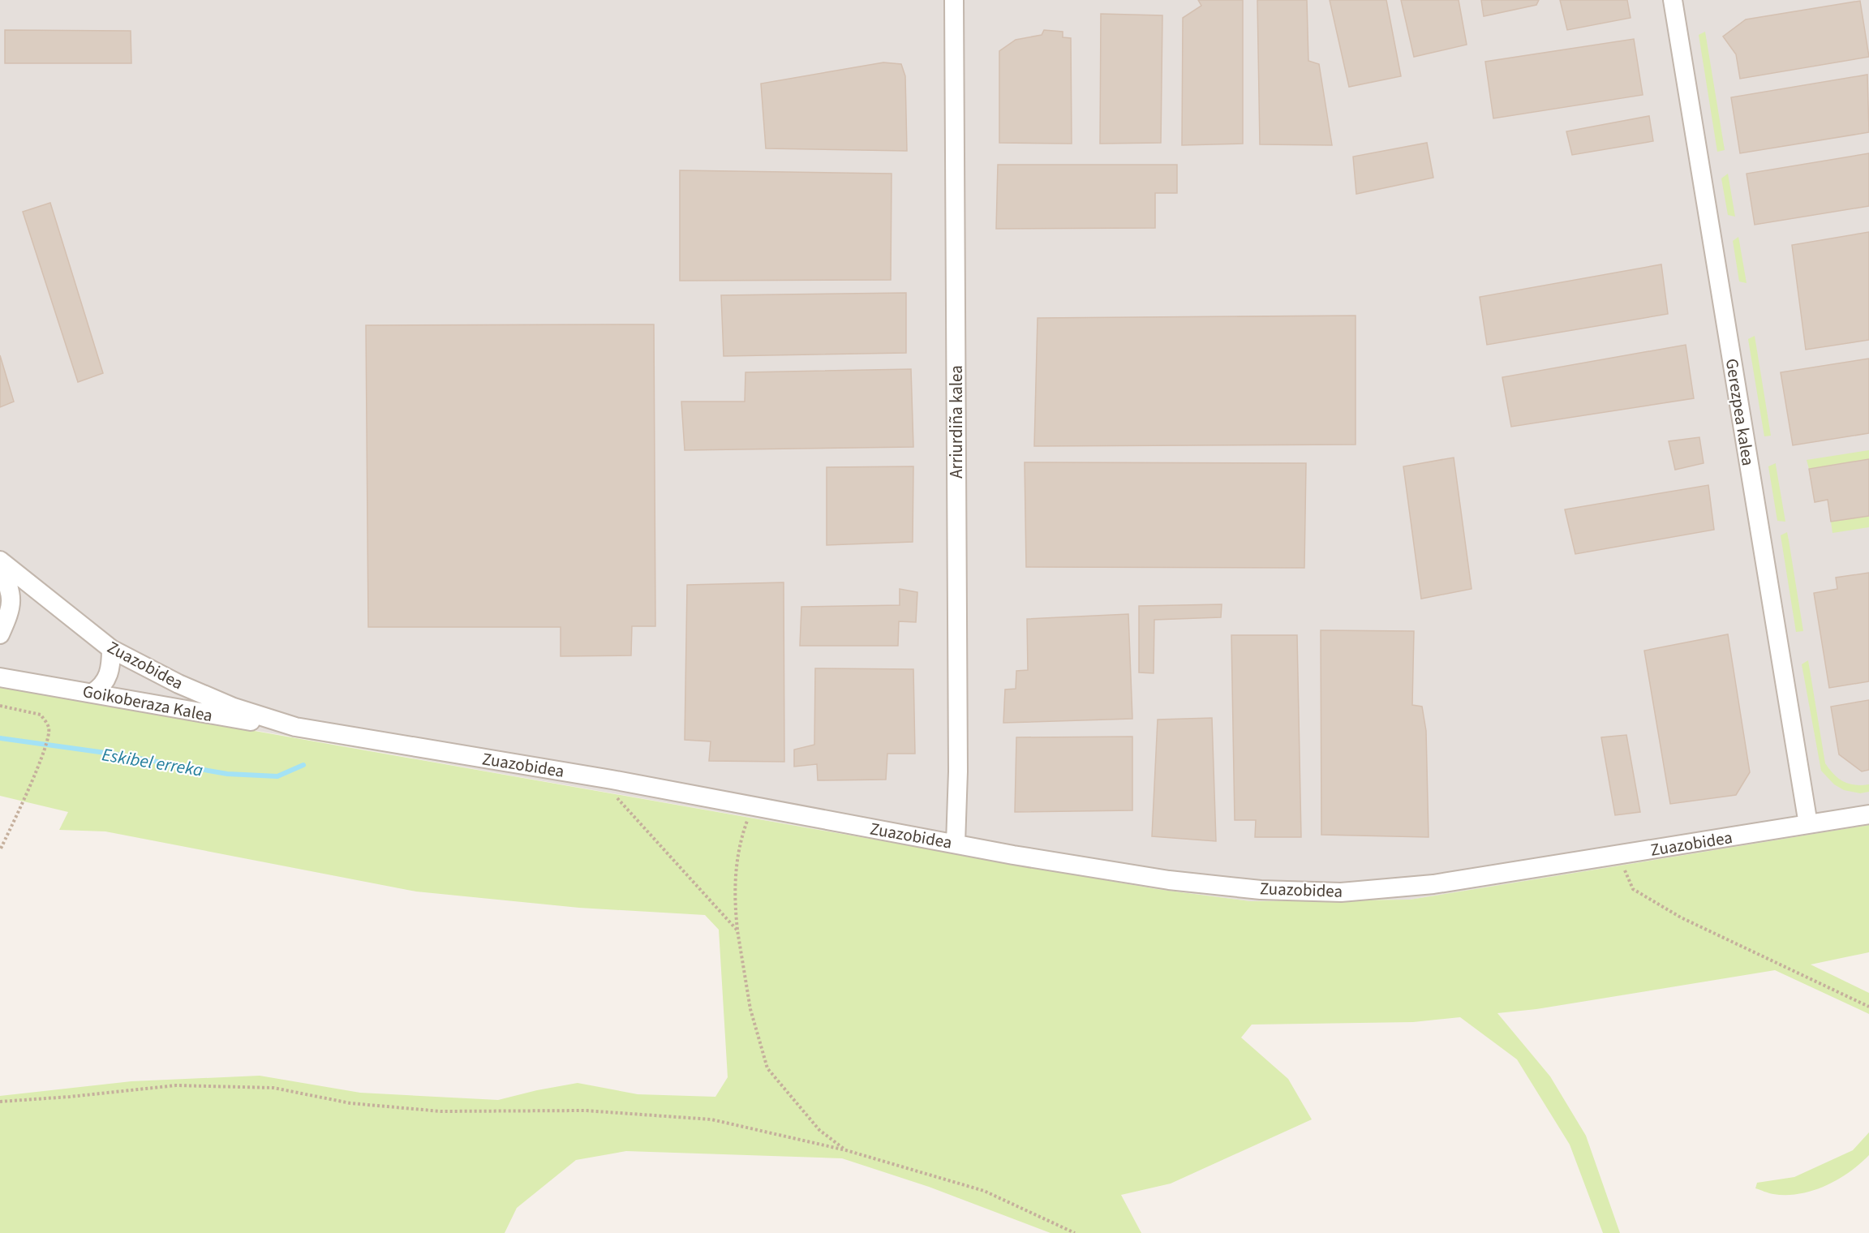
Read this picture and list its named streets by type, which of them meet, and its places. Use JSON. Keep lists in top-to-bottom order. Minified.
{"streets":{"street":["Gerezpea kalea","Arriurdiña kalea","Zuazobidea","Goikoberaza Kalea"]},"crossings":[["Gerezpea kalea","Zuazobidea"],["Arriurdiña kalea","Zuazobidea"],["Zuazobidea","Goikoberaza Kalea"]],"water":["Eskibel erreka"]}
